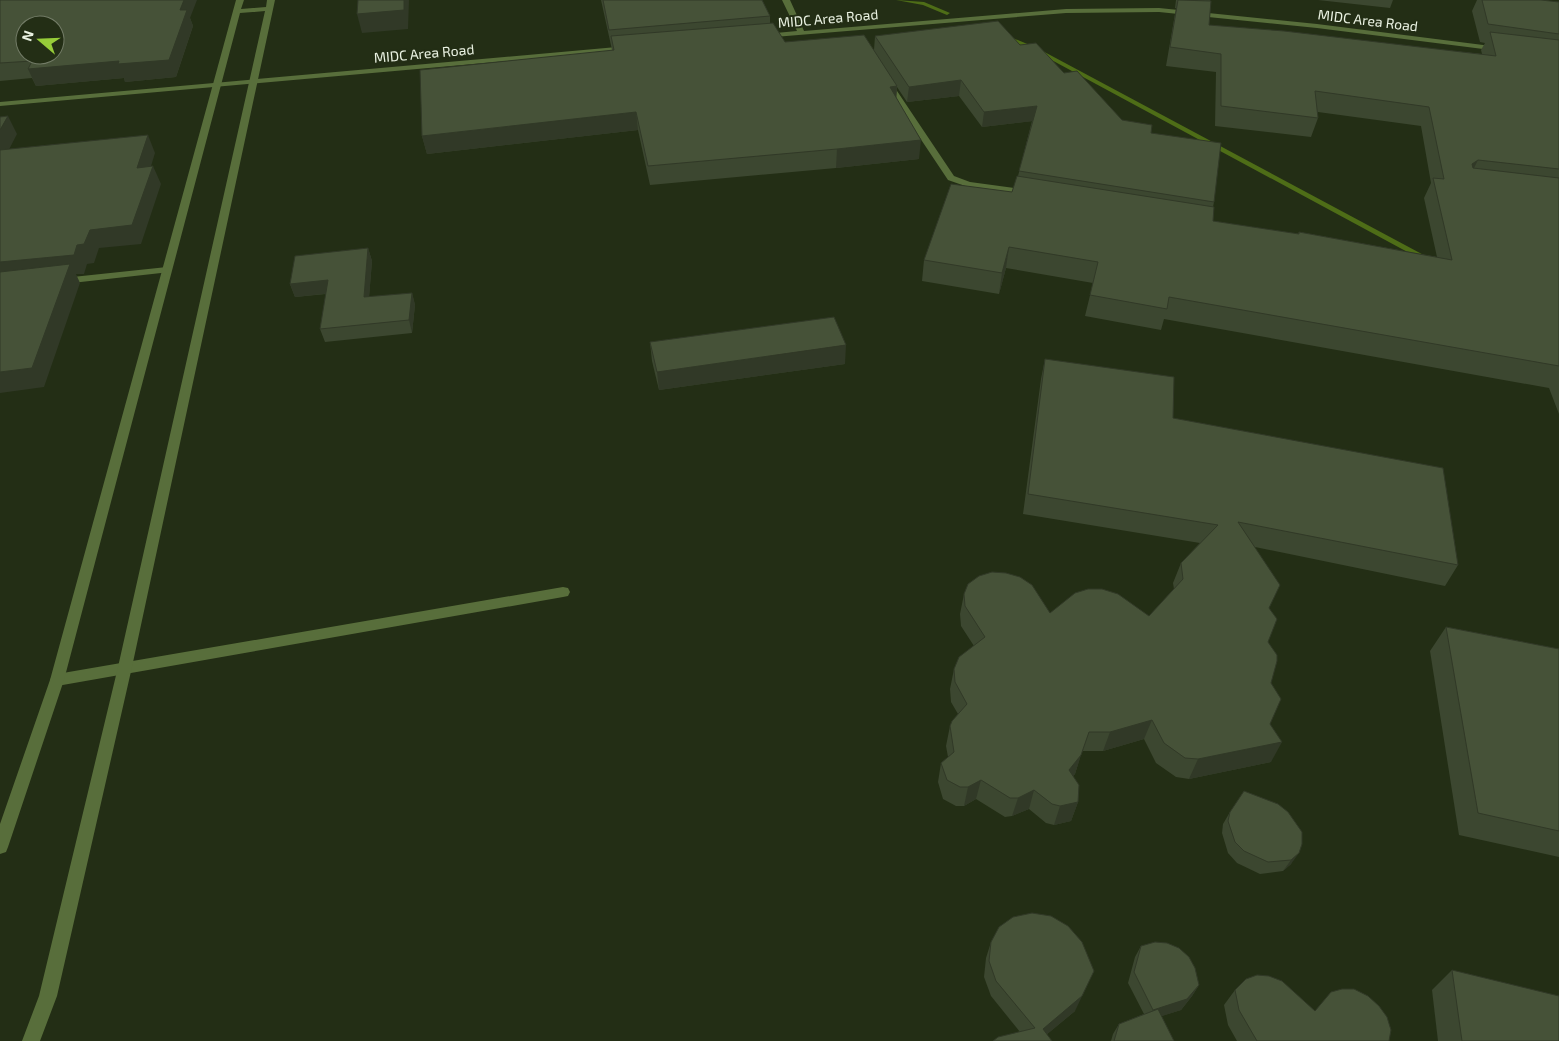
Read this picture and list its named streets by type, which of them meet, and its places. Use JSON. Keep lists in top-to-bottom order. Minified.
{"streets":{"street":["MIDC Area Road"]},"north":"left"}
